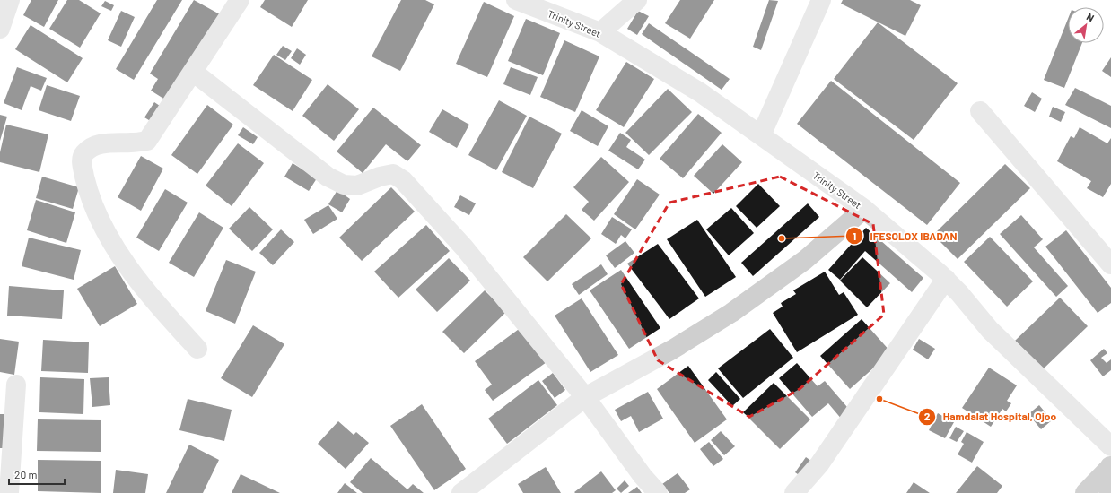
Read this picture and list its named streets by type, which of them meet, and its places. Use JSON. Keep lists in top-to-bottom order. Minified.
{"streets":{"street":["Trinity Street"]},"places":["IFESOLOX IBADAN","Hamdalat Hospital, Ojoo"],"scale_bar":"20 m","north":"top right"}
